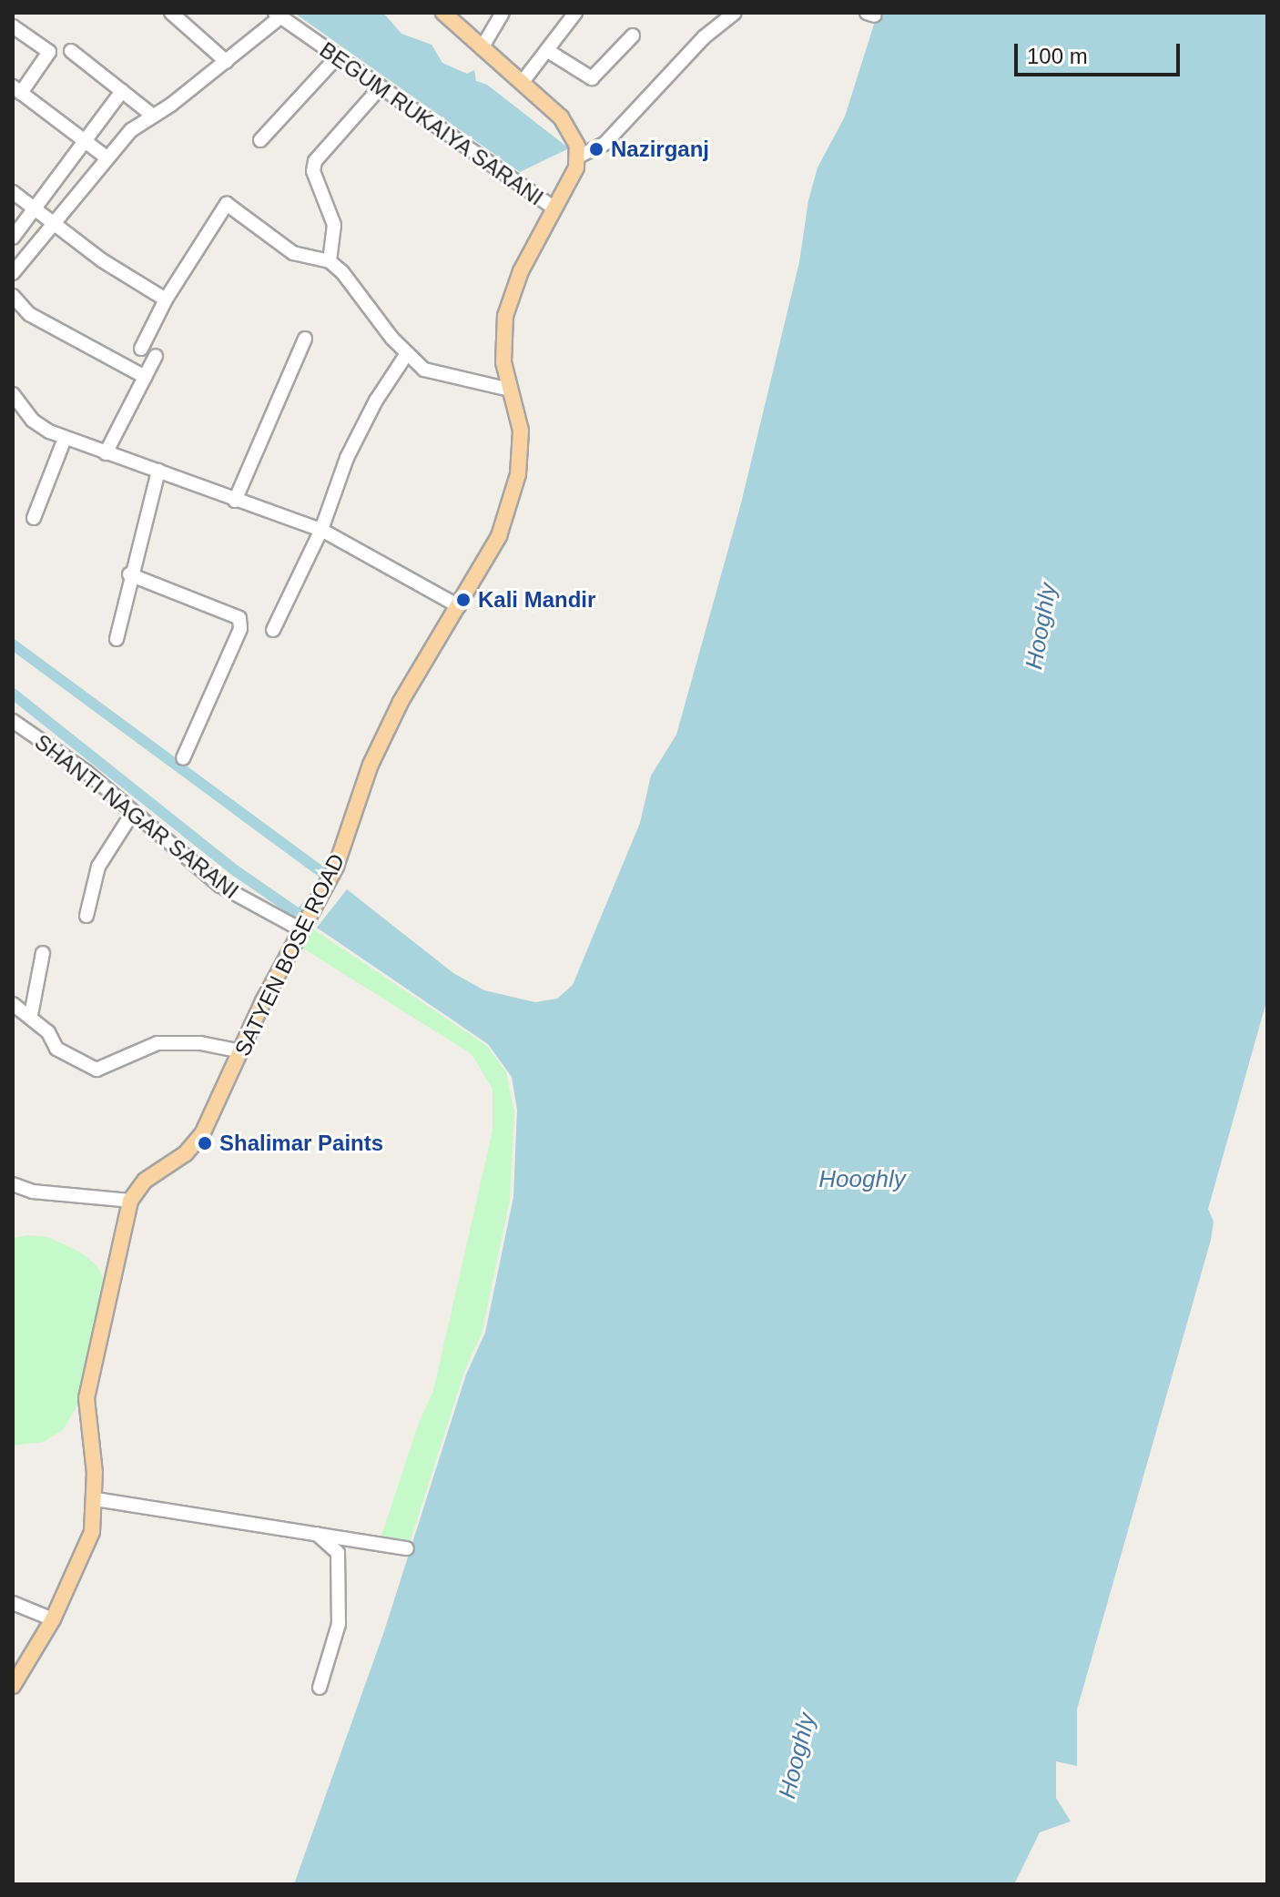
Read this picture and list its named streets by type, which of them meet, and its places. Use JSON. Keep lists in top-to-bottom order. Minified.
{"streets":{"main road":["SATYEN BOSE ROAD"],"street":["BEGUM RUKAIYA SARANI","SHANTI NAGAR SARANI"]},"crossings":[["BEGUM RUKAIYA SARANI","SATYEN BOSE ROAD"],["SHANTI NAGAR SARANI","SATYEN BOSE ROAD"]],"water":["Hooghly"],"places":["Nazirganj","Kali Mandir","Shalimar Paints"],"scale_bar":"100 m"}
